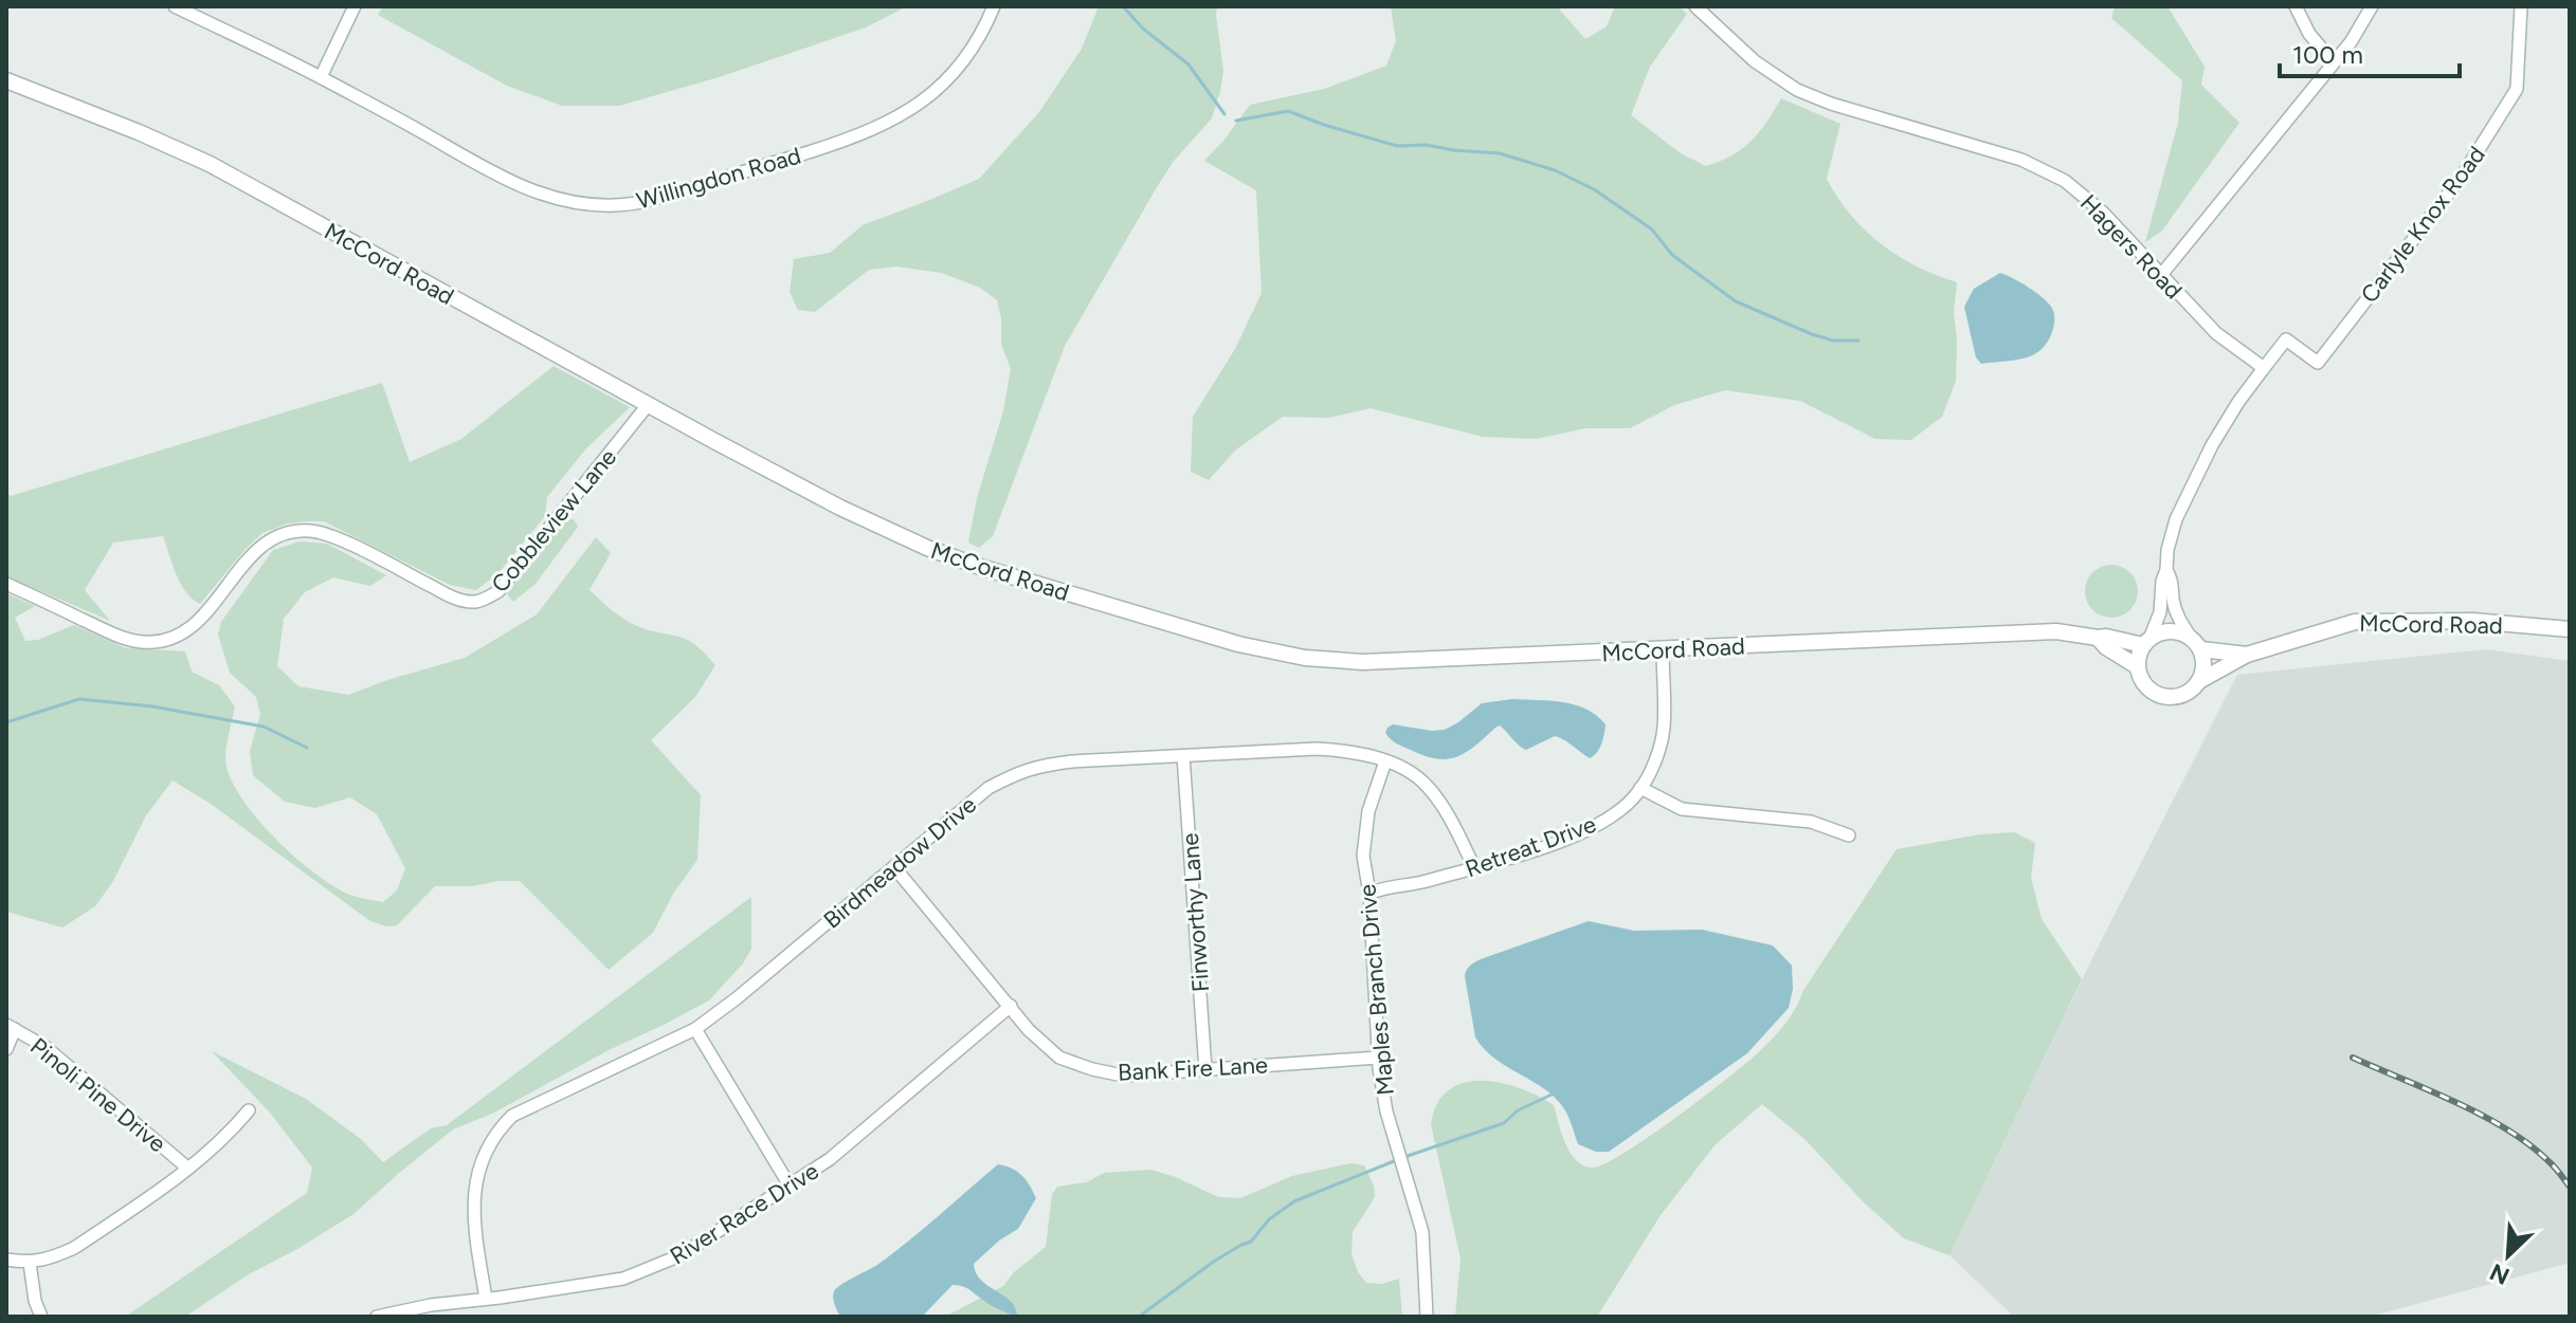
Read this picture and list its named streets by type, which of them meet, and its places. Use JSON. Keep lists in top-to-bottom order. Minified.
{"streets":{"street":["Willingdon Road","Carlyle Knox Road","Hagers Road","McCord Road","Cobbleview Lane","Retreat Drive","Birdmeadow Drive","Finworthy Lane","Maples Branch Drive","Bank Fire Lane","Pinoli Pine Drive","River Race Drive"]},"crossings":[["Carlyle Knox Road","Hagers Road"],["McCord Road","Cobbleview Lane"],["McCord Road","Retreat Drive"],["Retreat Drive","Birdmeadow Drive"],["Retreat Drive","Maples Branch Drive"],["Birdmeadow Drive","Finworthy Lane"],["Birdmeadow Drive","Maples Branch Drive"],["Birdmeadow Drive","Bank Fire Lane"],["Birdmeadow Drive","River Race Drive"],["Finworthy Lane","Bank Fire Lane"],["Maples Branch Drive","Bank Fire Lane"],["Bank Fire Lane","River Race Drive"]],"scale_bar":"100 m","north":"bottom left"}
